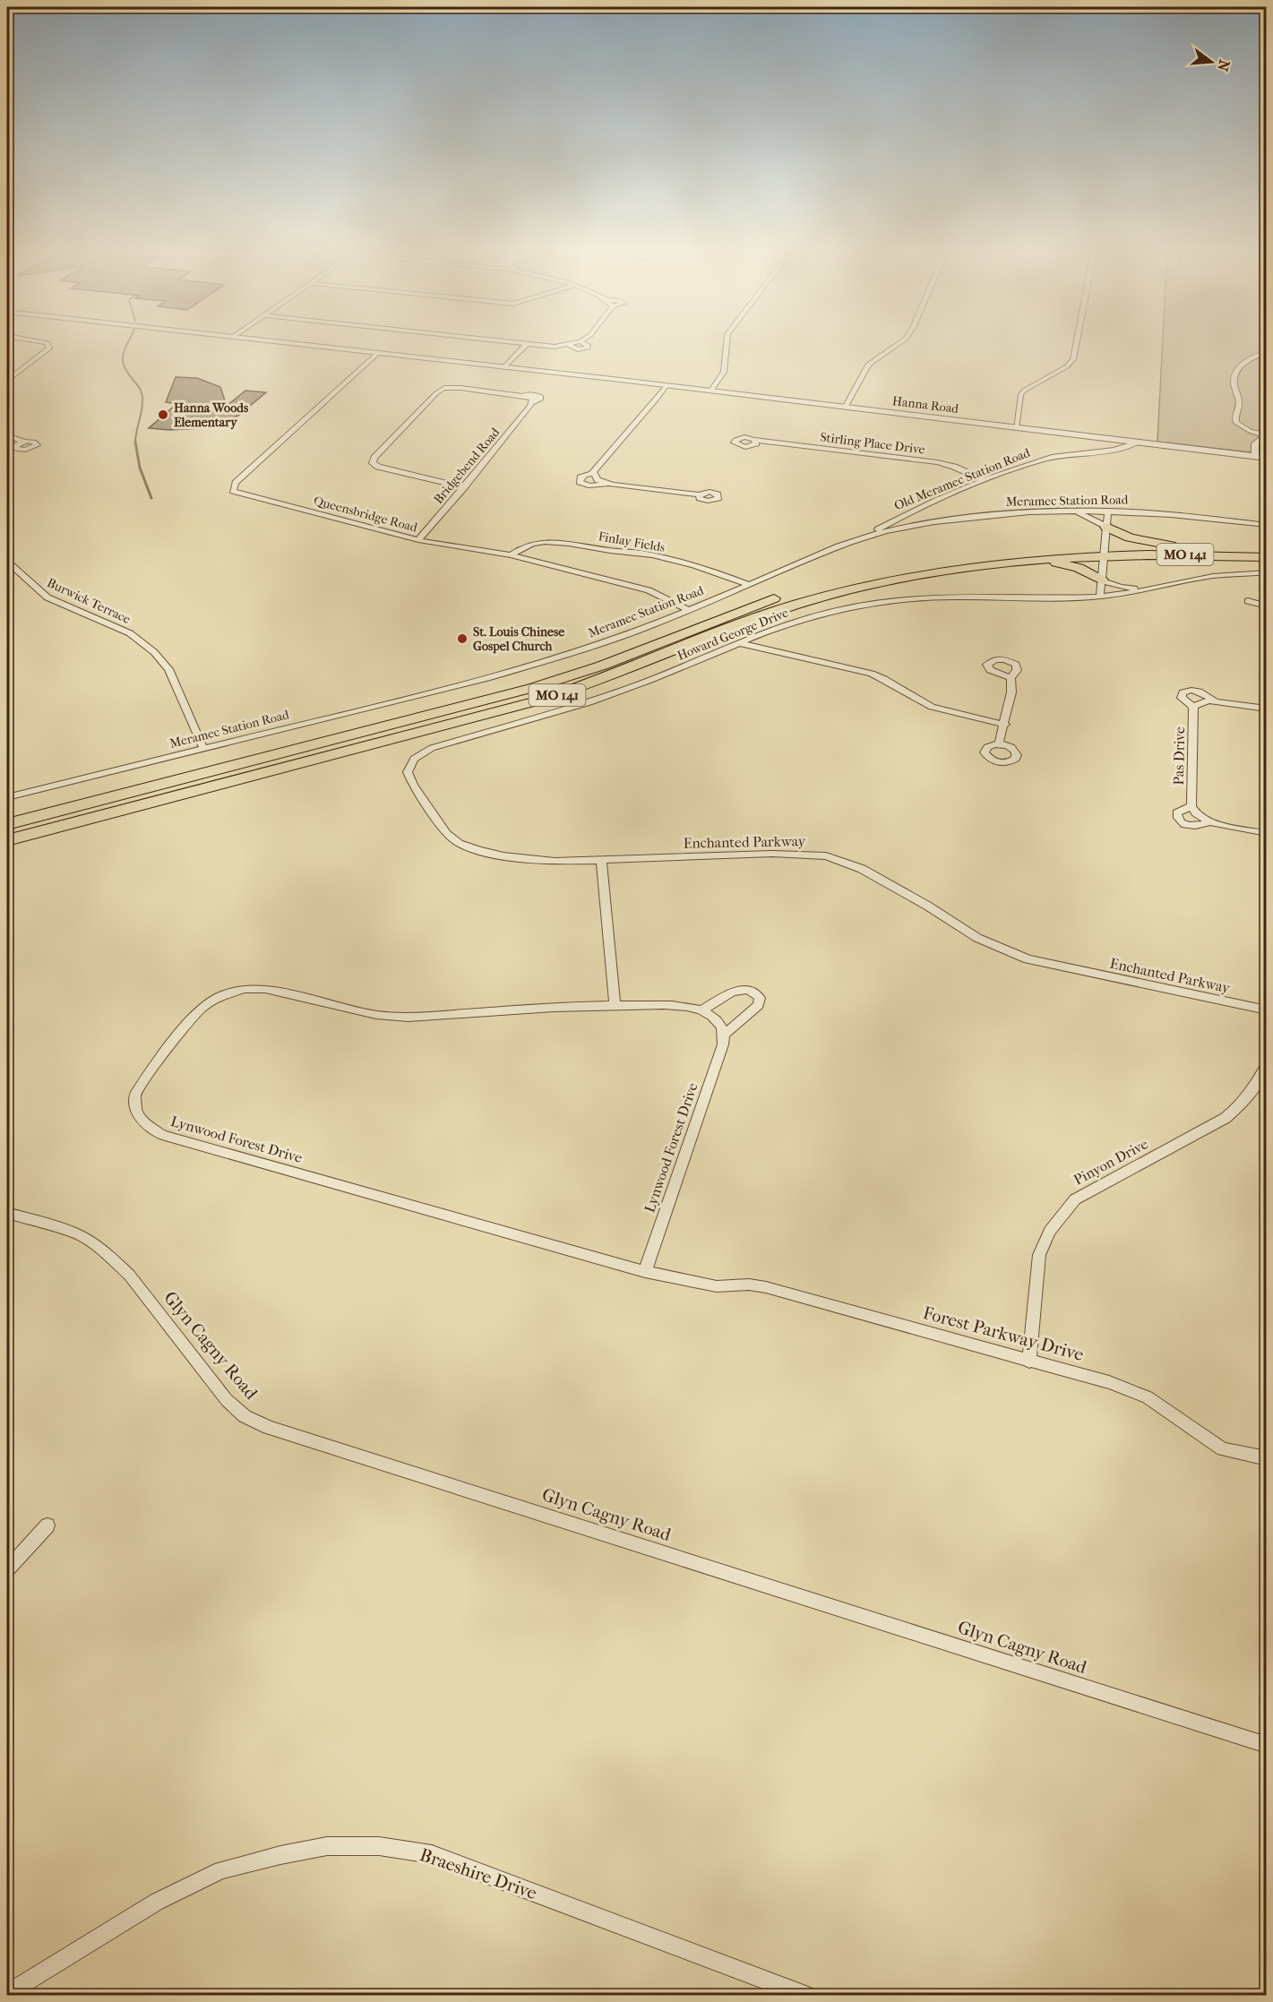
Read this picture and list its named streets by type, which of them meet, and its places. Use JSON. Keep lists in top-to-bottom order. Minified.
{"streets":{"highway":["MO 141"],"street":["Hanna Road","Stirling Place Drive","Bridgebend Road","Old Meramec Station Road","Meramec Station Road","Queensbridge Road","Finlay Fields","Burwick Terrace","Howard George Drive","Pas Drive","Enchanted Parkway","Lynwood Forest Drive","Pinyon Drive","Forest Parkway Drive","Glyn Cagny Road","Braeshire Drive"]},"crossings":[["Hanna Road","Old Meramec Station Road"],["Hanna Road","Queensbridge Road"],["Stirling Place Drive","Old Meramec Station Road"],["Bridgebend Road","Queensbridge Road"],["Old Meramec Station Road","Meramec Station Road"],["Meramec Station Road","Queensbridge Road"],["Meramec Station Road","Finlay Fields"],["Meramec Station Road","Burwick Terrace"],["Queensbridge Road","Finlay Fields"],["Howard George Drive","Enchanted Parkway"],["Lynwood Forest Drive","Forest Parkway Drive"],["Pinyon Drive","Forest Parkway Drive"]],"places":["Hanna Woods Elementary","St. Louis Chinese Gospel Church"],"north":"right"}
